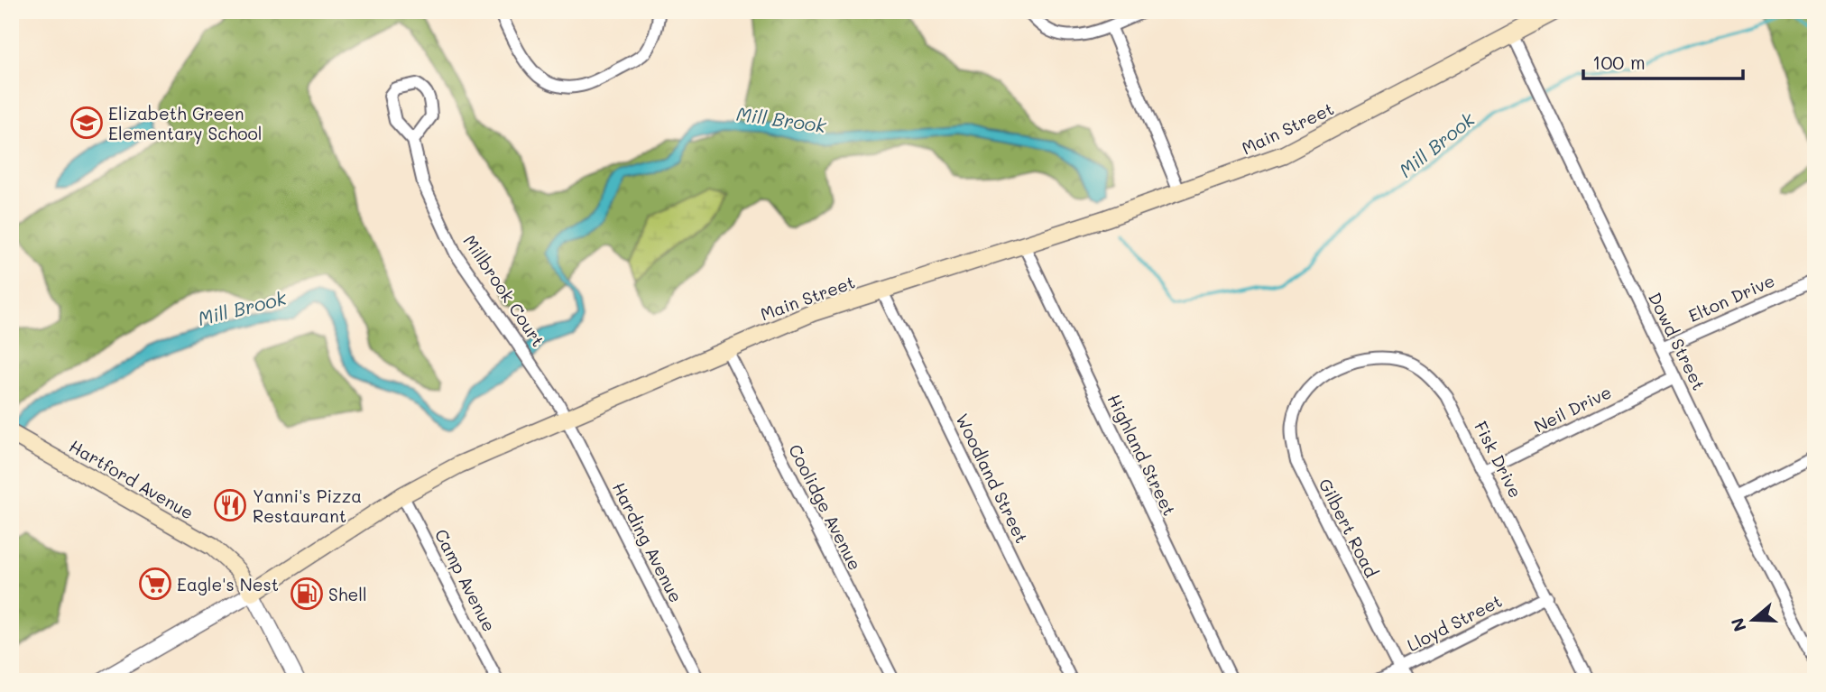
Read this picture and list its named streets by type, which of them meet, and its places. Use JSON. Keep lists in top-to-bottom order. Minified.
{"streets":{"main road":["Main Street","Hartford Avenue"],"street":["Millbrook Court","Elton Drive","Dowd Street","Neil Drive","Highland Street","Fisk Drive","Woodland Street","Coolidge Avenue","Gilbert Road","Harding Avenue","Camp Avenue","Lloyd Street"]},"crossings":[["Main Street","Millbrook Court"],["Main Street","Dowd Street"],["Main Street","Highland Street"],["Main Street","Woodland Street"],["Main Street","Hartford Avenue"],["Main Street","Coolidge Avenue"],["Main Street","Harding Avenue"],["Main Street","Camp Avenue"],["Millbrook Court","Harding Avenue"],["Elton Drive","Dowd Street"],["Dowd Street","Neil Drive"],["Neil Drive","Fisk Drive"],["Fisk Drive","Gilbert Road"],["Fisk Drive","Lloyd Street"],["Gilbert Road","Lloyd Street"]],"water":["Mill Brook"],"places":{"school or university":["Elizabeth Green Elementary School"],"restaurant":["Yanni's Pizza Restaurant"],"supermarket":["Eagle's Nest"],"fuel station":["Shell"]},"scale_bar":"100 m","north":"left"}
